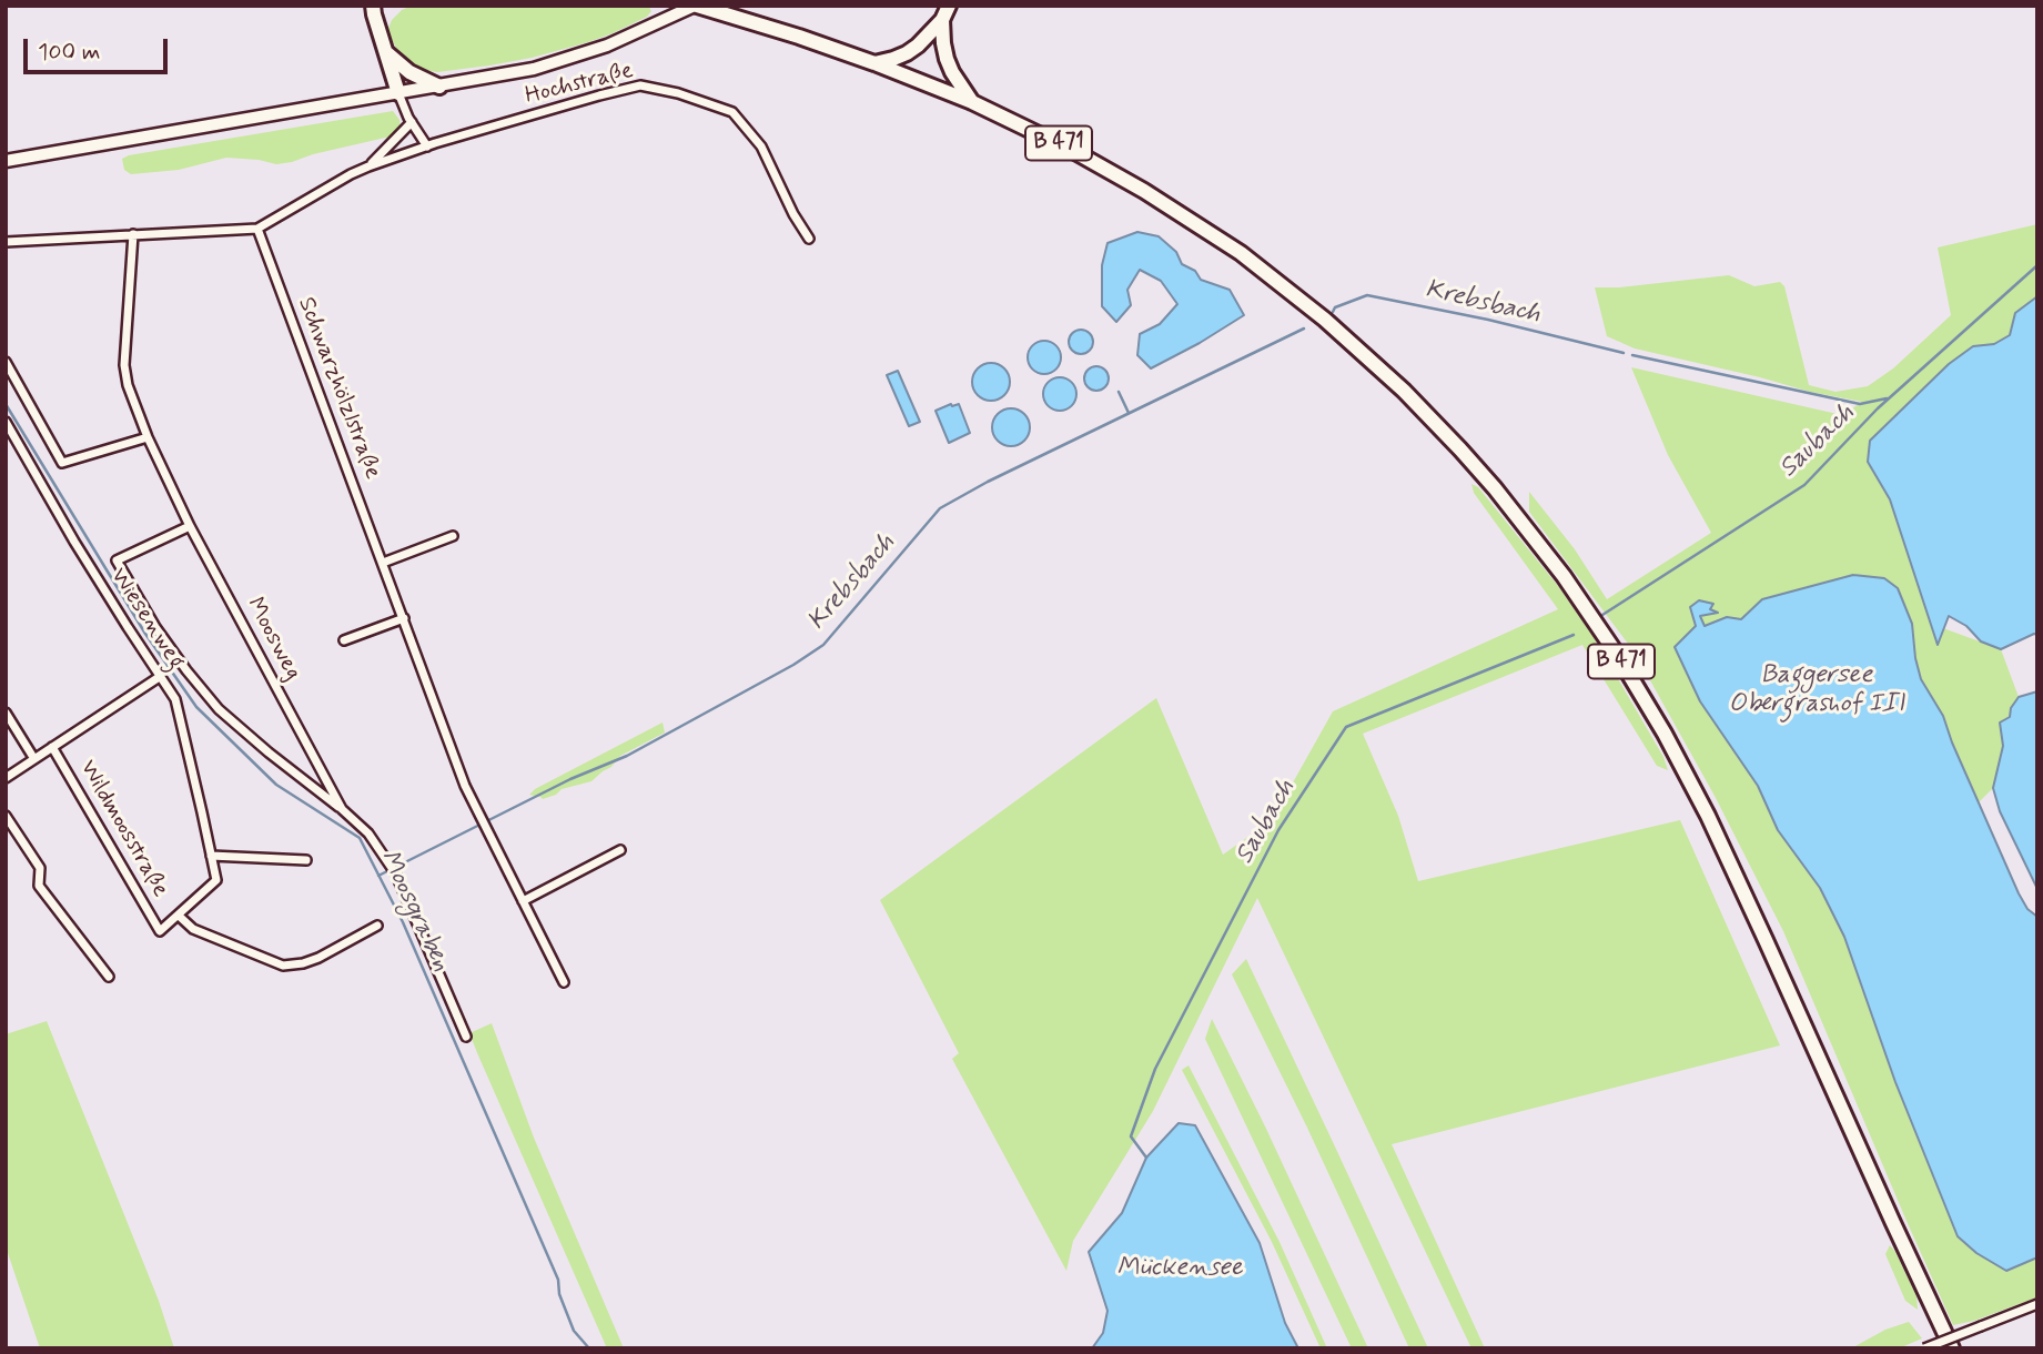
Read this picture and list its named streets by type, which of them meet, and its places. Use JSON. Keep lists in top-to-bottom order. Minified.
{"streets":{"highway":["B 471"],"street":["Hochstraße","Schwarzhölzlstraße","Wiesenweg","Moosweg","Wildmoosstraße"]},"crossings":[["Hochstraße","Schwarzhölzlstraße"],["Hochstraße","Moosweg"],["Wiesenweg","Wildmoosstraße"]],"water":["Krebsbach","Saubach","Baggersee Obergrashof III","Moosgraben","Mückensee"],"scale_bar":"100 m"}
